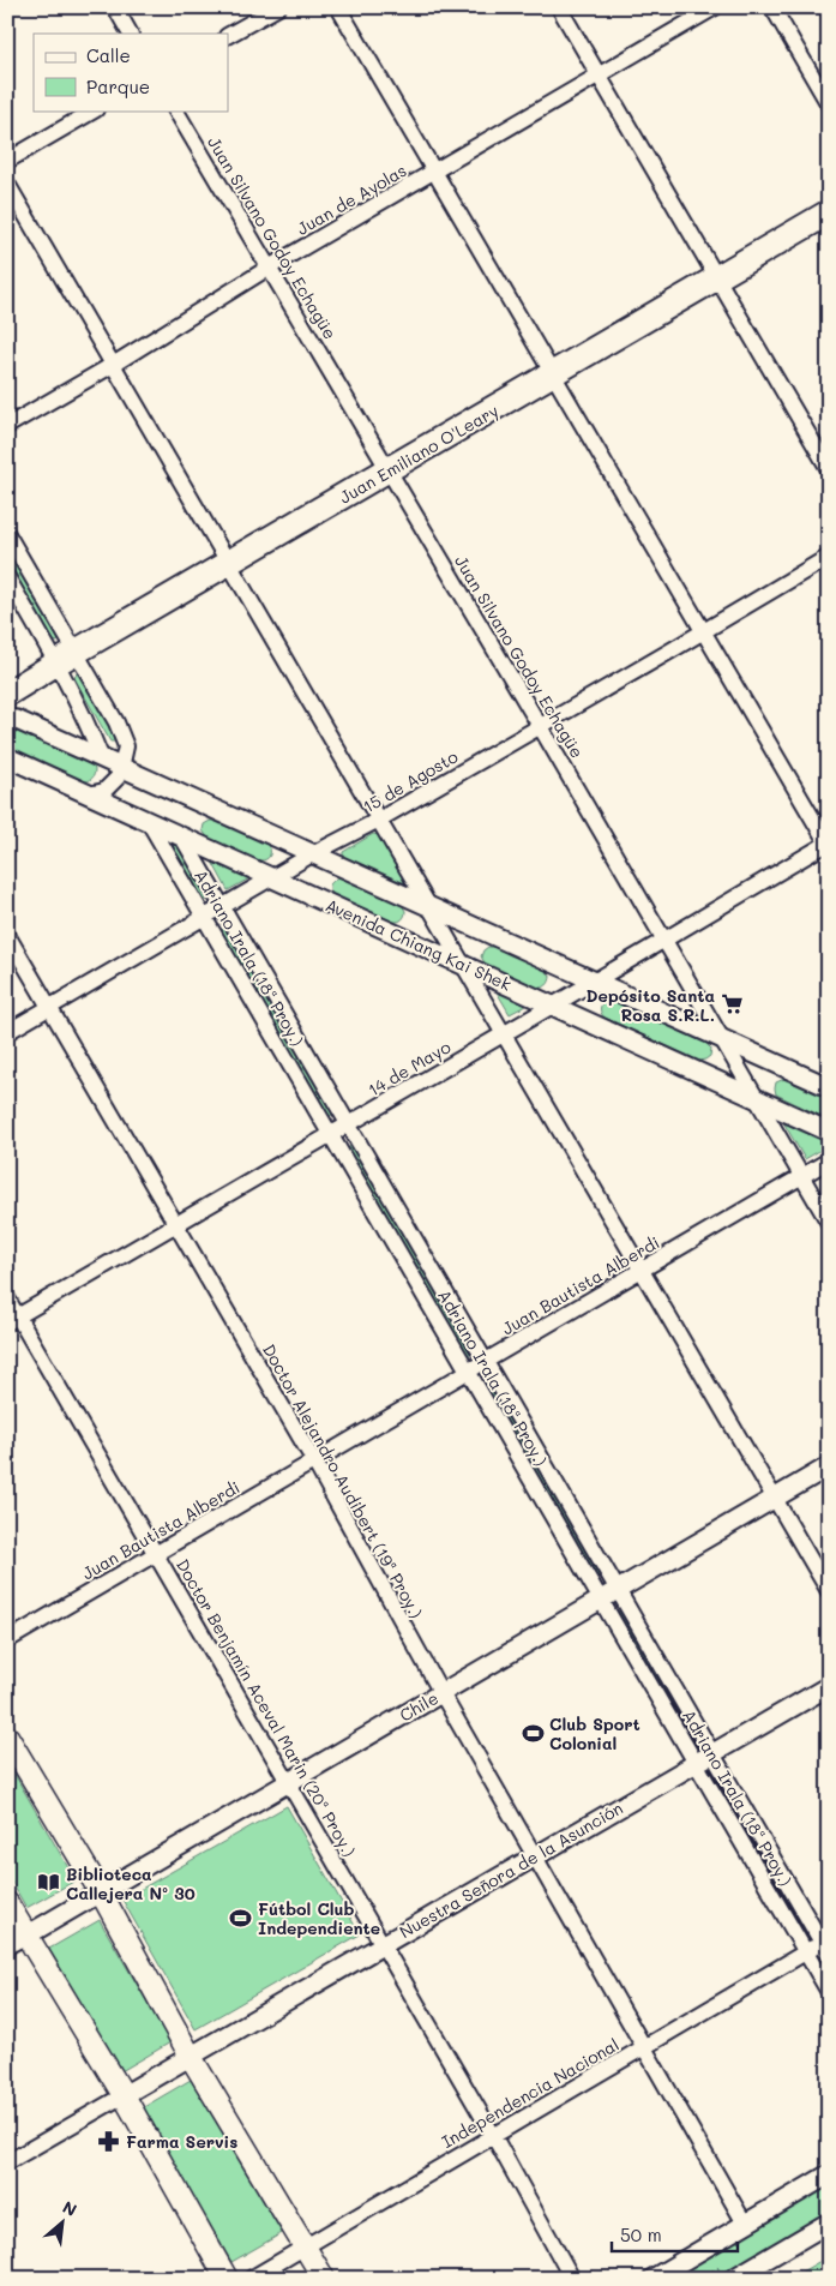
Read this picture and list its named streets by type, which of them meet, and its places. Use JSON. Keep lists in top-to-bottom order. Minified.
{"streets":{"main road":["Juan Emiliano O'Leary"],"street":["Juan de Ayolas","Juan Silvano Godoy Echagüe","15 de Agosto","Avenida Chiang Kai Shek","Adriano Irala (18ª Proy.)","14 de Mayo","Juan Bautista Alberdi","Doctor Alejandro Audibert (19ª Proy.)","Chile","Doctor Benjamín Aceval Marin (20ª Proy.)","Nuestra Señora de la Asunción","Independencia Nacional"]},"crossings":[["Juan de Ayolas","Juan Silvano Godoy Echagüe"],["Juan Silvano Godoy Echagüe","Juan Emiliano O'Leary"],["Juan Silvano Godoy Echagüe","15 de Agosto"],["Juan Silvano Godoy Echagüe","Avenida Chiang Kai Shek"],["Juan Silvano Godoy Echagüe","14 de Mayo"],["Juan Silvano Godoy Echagüe","Juan Bautista Alberdi"],["15 de Agosto","Avenida Chiang Kai Shek"],["15 de Agosto","Adriano Irala (18ª Proy.)"],["15 de Agosto","Doctor Alejandro Audibert (19ª Proy.)"],["Avenida Chiang Kai Shek","Adriano Irala (18ª Proy.)"],["Avenida Chiang Kai Shek","14 de Mayo"],["Adriano Irala (18ª Proy.)","14 de Mayo"],["Adriano Irala (18ª Proy.)","Juan Bautista Alberdi"],["Adriano Irala (18ª Proy.)","Chile"],["Adriano Irala (18ª Proy.)","Nuestra Señora de la Asunción"],["Adriano Irala (18ª Proy.)","Independencia Nacional"],["14 de Mayo","Doctor Alejandro Audibert (19ª Proy.)"],["14 de Mayo","Doctor Benjamín Aceval Marin (20ª Proy.)"],["Juan Bautista Alberdi","Doctor Alejandro Audibert (19ª Proy.)"],["Juan Bautista Alberdi","Doctor Benjamín Aceval Marin (20ª Proy.)"],["Doctor Alejandro Audibert (19ª Proy.)","Chile"],["Doctor Alejandro Audibert (19ª Proy.)","Nuestra Señora de la Asunción"],["Doctor Alejandro Audibert (19ª Proy.)","Independencia Nacional"],["Chile","Doctor Benjamín Aceval Marin (20ª Proy.)"],["Doctor Benjamín Aceval Marin (20ª Proy.)","Nuestra Señora de la Asunción"],["Doctor Benjamín Aceval Marin (20ª Proy.)","Independencia Nacional"]],"places":{"supermarket":["Depósito Santa Rosa S.R.L."],"sports":["Club Sport Colonial","Fútbol Club Independiente"],"library":["Biblioteca Callejera Nº 30"],"pharmacy":["Farma Servis"]},"legend":["Calle","Parque"],"scale_bar":"50 m","north":"top right"}
